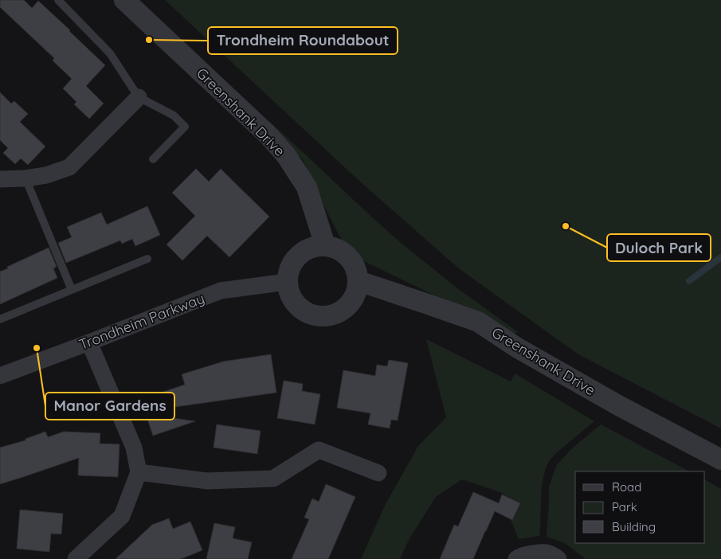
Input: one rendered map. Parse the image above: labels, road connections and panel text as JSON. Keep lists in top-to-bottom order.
{
  "streets": {
    "street": ["Greenshank Drive", "Trondheim Parkway"]
  },
  "crossings": [
    ["Greenshank Drive", "Trondheim Parkway"]
  ],
  "places": ["Trondheim Roundabout", "Duloch Park", "Manor Gardens"],
  "legend": ["Road", "Park", "Building"]
}
